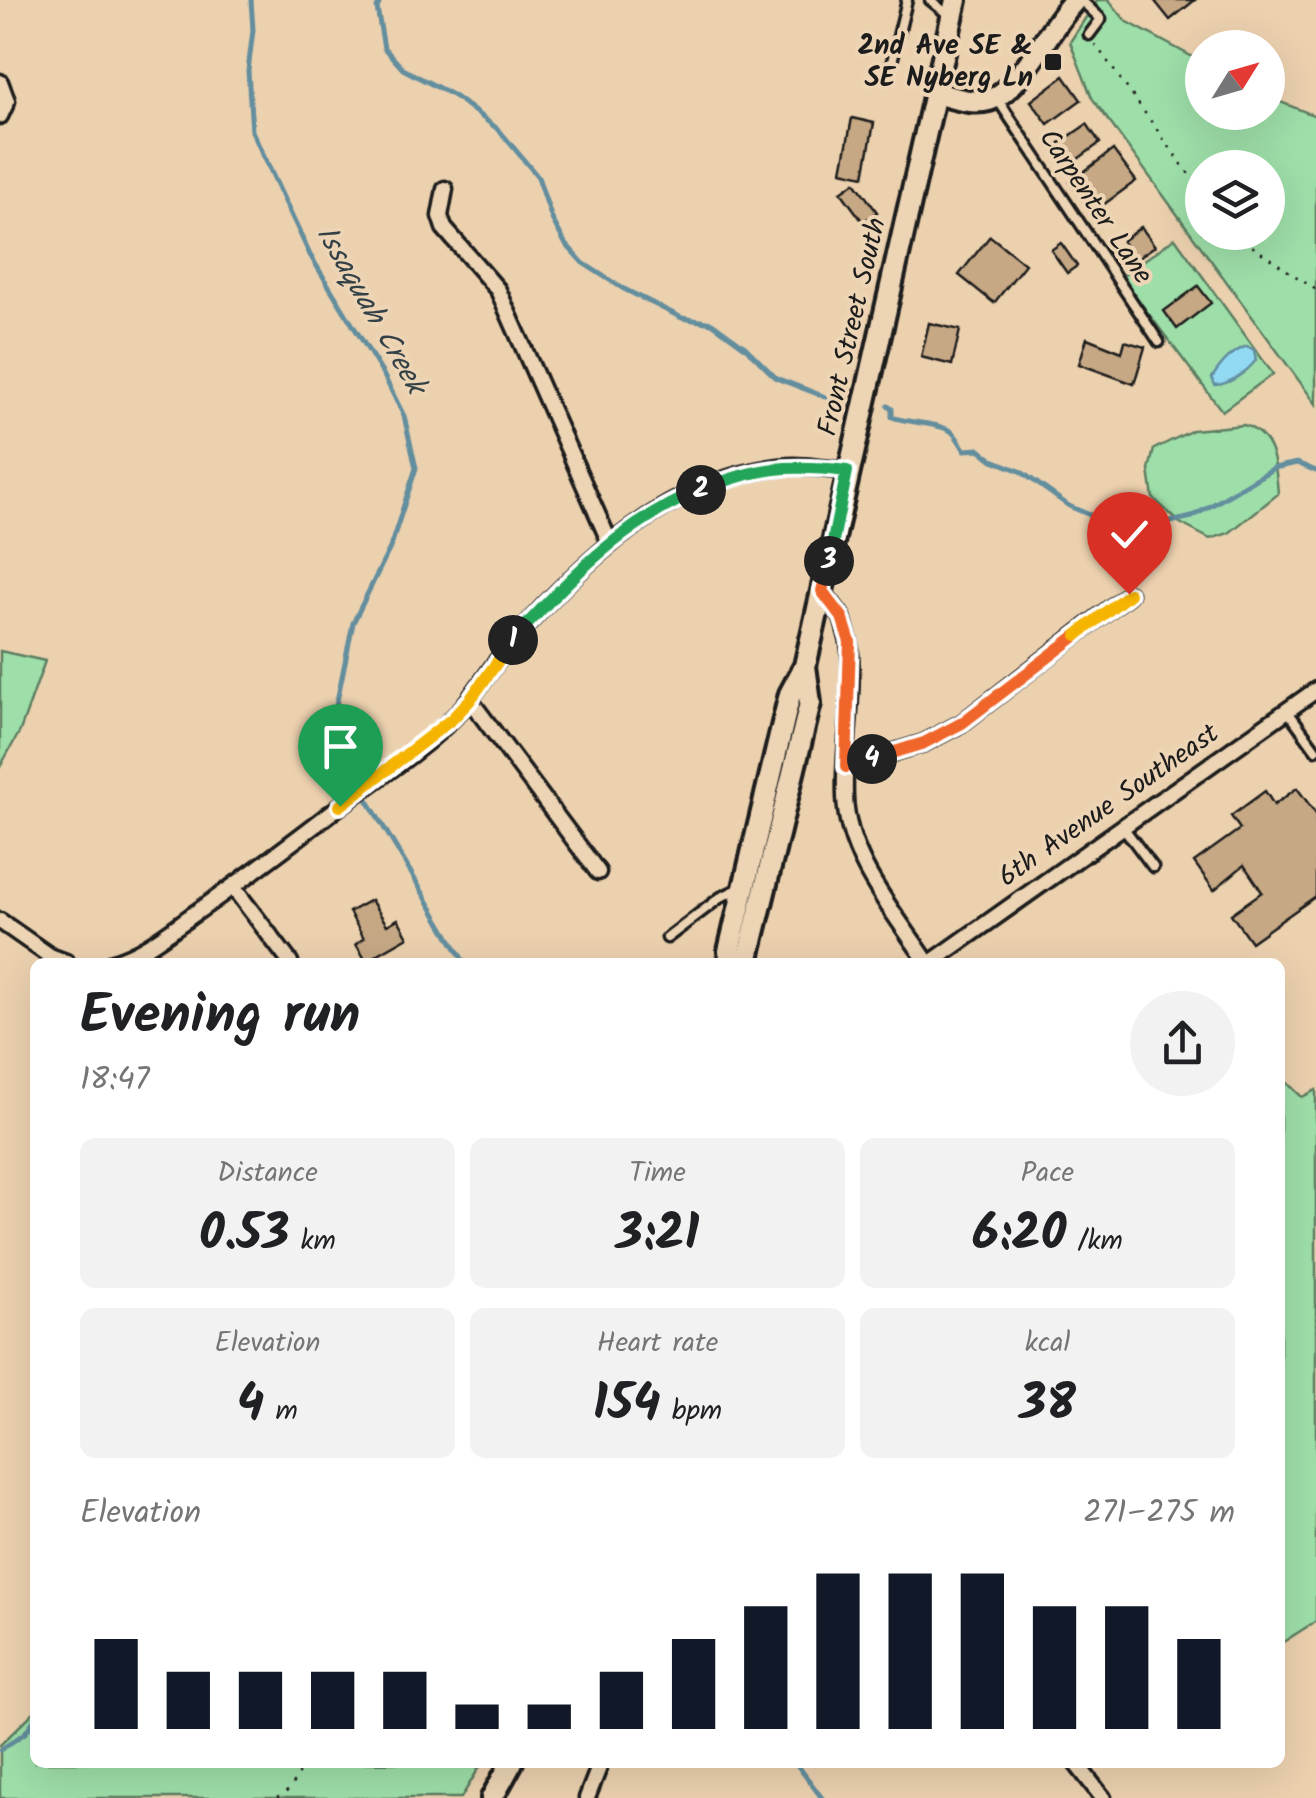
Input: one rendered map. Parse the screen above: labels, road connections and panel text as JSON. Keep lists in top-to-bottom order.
{
  "streets": {
    "main road": ["Front Street South"],
    "street": ["6th Avenue Southeast"],
    "lane": ["Carpenter Lane"]
  },
  "water": ["Issaquah Creek"],
  "places": {
    "transit": ["2nd Ave SE & SE Nyberg Ln"]
  },
  "north": "top right",
  "page": {
    "pins": [
      "2",
      "3",
      "1",
      "4"
    ],
    "heading": ["Evening run", "18:47"],
    "stats": [
      ["Distance", "0.53 km"],
      ["Time", "3:21"],
      ["Pace", "6:20 /km"],
      ["Elevation", "4 m"],
      ["Heart rate", "154 bpm"],
      ["kcal", "38"]
    ],
    "chart": ["Elevation", "271–275 m"]
  }
}
